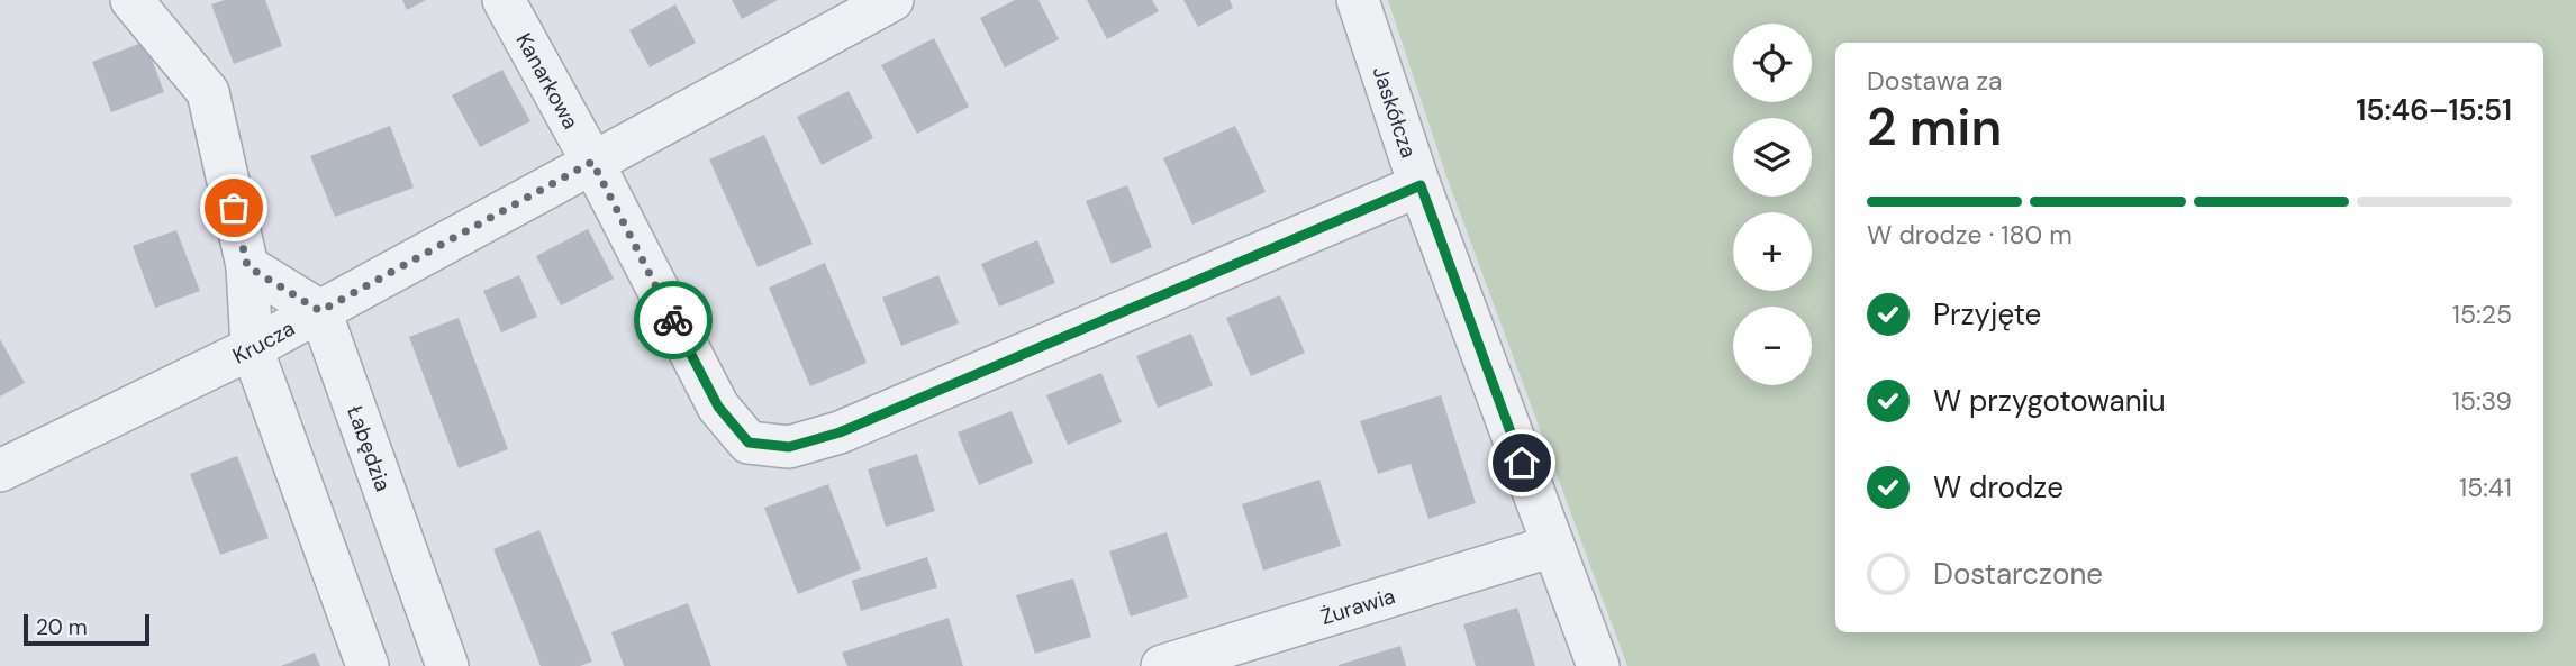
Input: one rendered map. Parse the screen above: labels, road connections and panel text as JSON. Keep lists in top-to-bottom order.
{
  "streets": {
    "street": [
      "Kanarkowa",
      "Jaskółcza",
      "Krucza",
      "Łabędzia",
      "Żurawia"
    ]
  },
  "crossings": [
    ["Kanarkowa", "Jaskółcza"],
    ["Kanarkowa", "Krucza"],
    ["Jaskółcza", "Żurawia"],
    ["Krucza", "Łabędzia"]
  ],
  "scale_bar": "20 m",
  "page": {
    "map_buttons": ["+", "−"],
    "heading": ["2 min", "Dostawa za", "15:46–15:51"],
    "bar": "W drodze · 180 m",
    "list": [
      ["Przyjęte", "15:25"],
      ["W przygotowaniu", "15:39"],
      ["W drodze", "15:41"],
      "Dostarczone"
    ],
    "scale": "20 m"
  }
}
